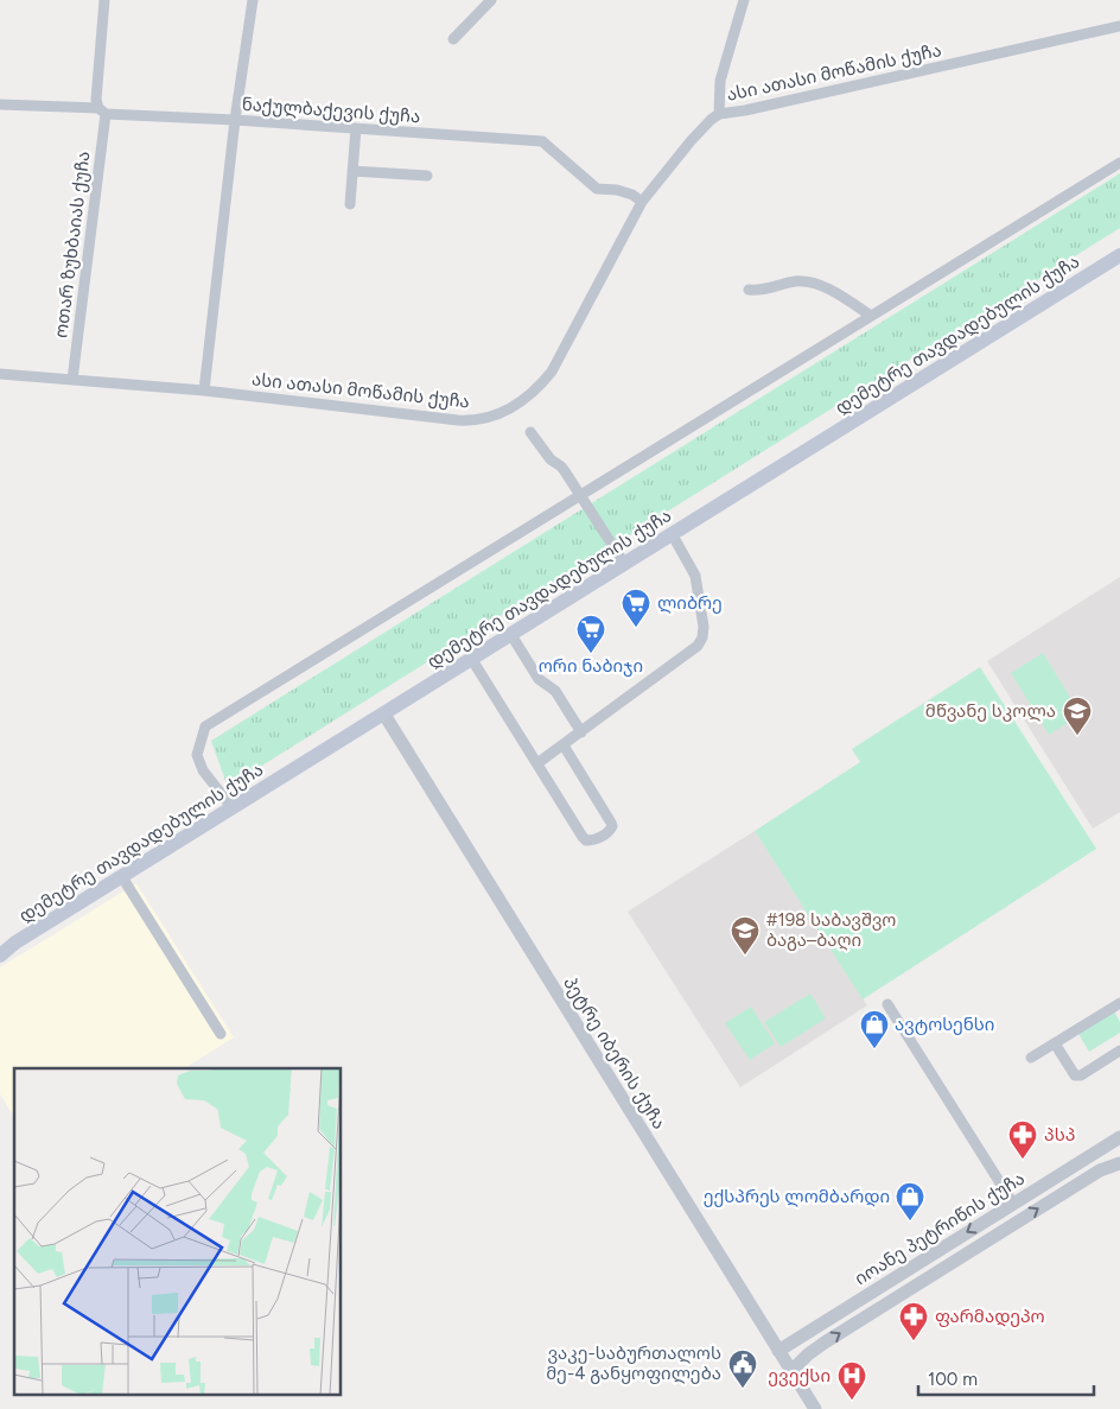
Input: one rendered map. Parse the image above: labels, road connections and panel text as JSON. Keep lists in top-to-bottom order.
{
  "streets": {
    "main road": ["დემეტრე თავდადებულის ქუჩა"],
    "street": [
      "ასი ათასი მოწამის ქუჩა",
      "ნაქულბაქევის ქუჩა",
      "ოთარ ზუხბაიას ქუჩა",
      "პეტრე იბერის ქუჩა",
      "იოანე პეტრიწის ქუჩა"
    ]
  },
  "crossings": [
    ["ასი ათასი მოწამის ქუჩა", "ნაქულბაქევის ქუჩა"],
    ["ასი ათასი მოწამის ქუჩა", "ოთარ ზუხბაიას ქუჩა"],
    ["ნაქულბაქევის ქუჩა", "ოთარ ზუხბაიას ქუჩა"],
    ["დემეტრე თავდადებულის ქუჩა", "პეტრე იბერის ქუჩა"],
    ["პეტრე იბერის ქუჩა", "იოანე პეტრიწის ქუჩა"]
  ],
  "places": {
    "supermarket": ["ლიბრე", "ორი ნაბიჯი"],
    "school or university": ["მწვანე სკოლა", "#198 საბავშვო ბაგა–ბაღი"],
    "shop": ["ავტოსენსი", "ექსპრეს ლომბარდი"],
    "pharmacy": ["პსპ", "ფარმადეპო"],
    "public building": ["ვაკე-საბურთალოს მე-4 განყოფილება"],
    "hospital": ["ევექსი"]
  },
  "scale_bar": "100 m"
}
